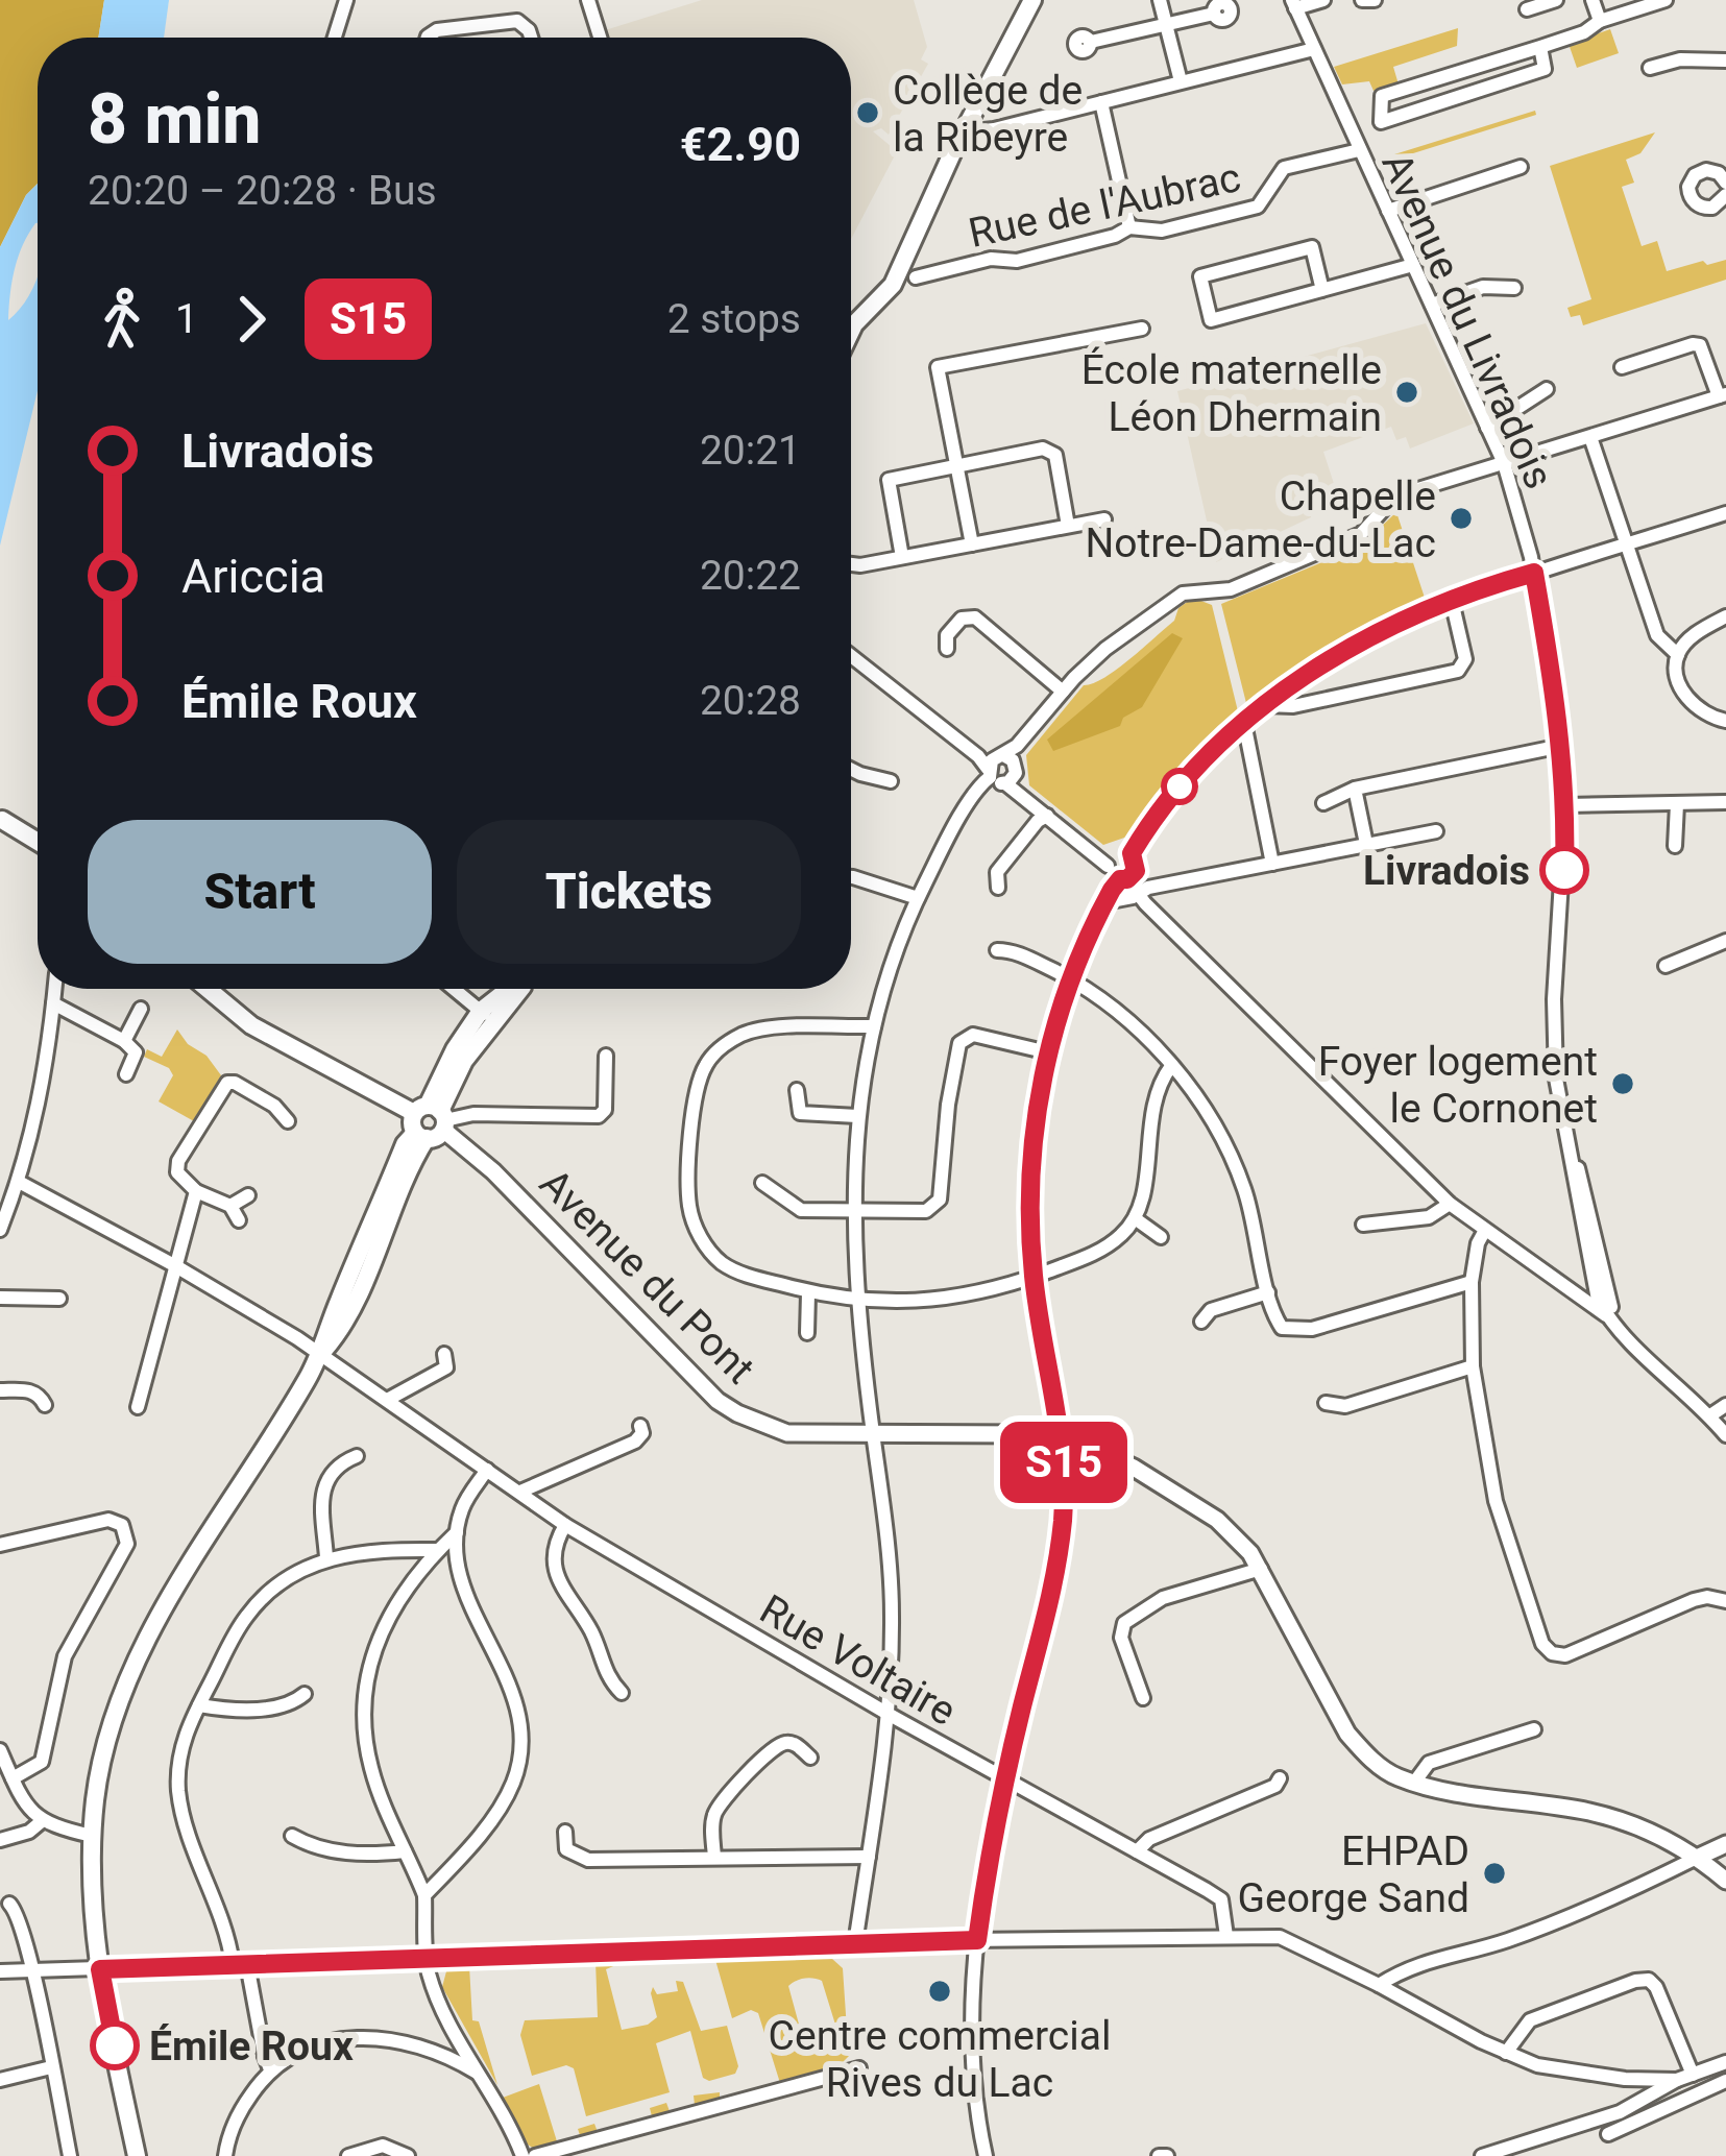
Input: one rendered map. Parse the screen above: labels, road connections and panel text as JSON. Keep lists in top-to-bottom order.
{
  "streets": {
    "main road": ["Avenue du Pont"],
    "street": ["Rue de l'Aubrac", "Avenue du Livradois", "Rue Voltaire"]
  },
  "crossings": [
    ["Rue de l'Aubrac", "Avenue du Livradois"]
  ],
  "places": [
    "Collège de la Ribeyre",
    "École maternelle Léon Dhermain",
    "Chapelle Notre-Dame-du-Lac",
    "Livradois",
    "Foyer logement le Cornonet",
    "EHPAD George Sand",
    "Centre commercial Rives du Lac",
    "Émile Roux"
  ],
  "lines": ["bus line S15"],
  "page": {
    "on_map": "S15",
    "heading": ["8 min", "20:20 – 20:28 · Bus", "€2.90"],
    "legs": ["1", "S15", "2 stops"],
    "list": [
      {
        "name": "Livradois",
        "value": "20:21"
      },
      {
        "name": "Ariccia",
        "value": "20:22"
      },
      {
        "name": "Émile Roux",
        "value": "20:28"
      }
    ],
    "buttons": ["Start", "Tickets"]
  }
}
